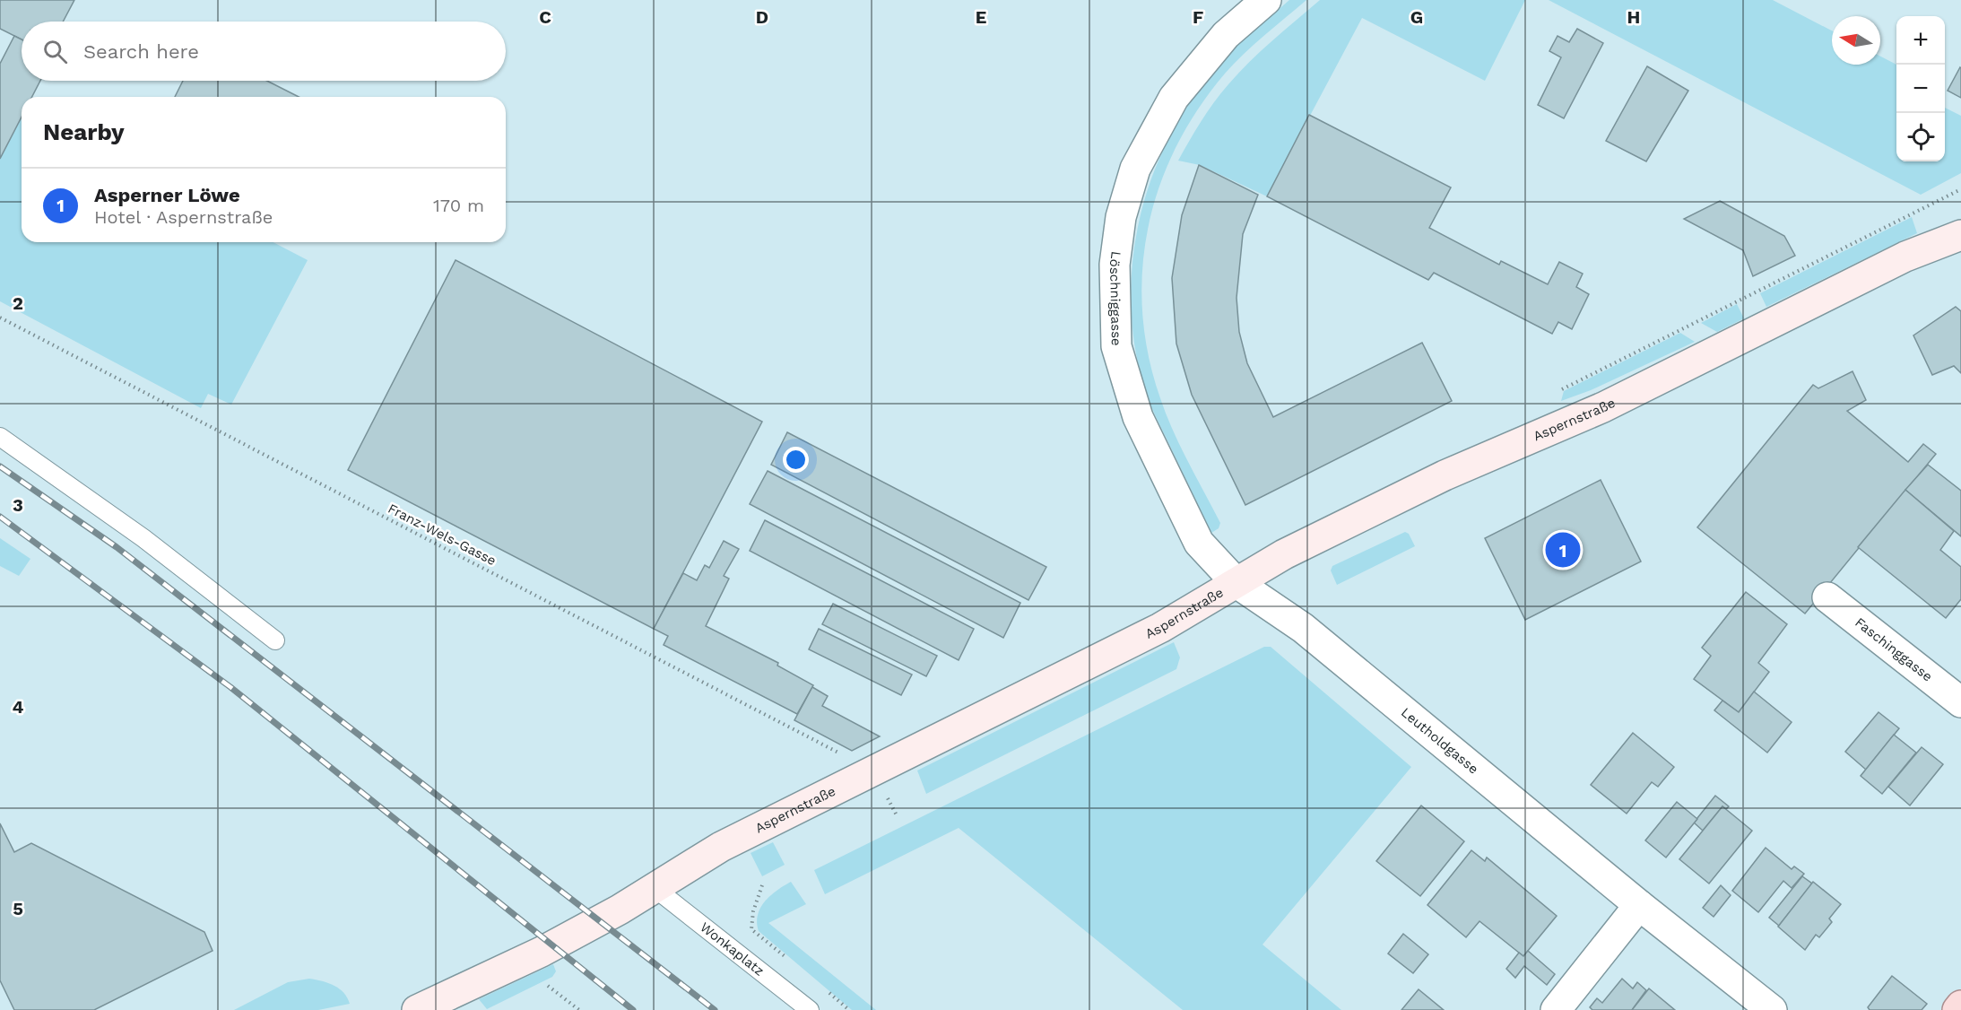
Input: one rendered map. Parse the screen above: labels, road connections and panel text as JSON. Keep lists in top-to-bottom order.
{
  "streets": {
    "street": [
      "Löschniggasse",
      "Aspernstraße",
      "Faschinggasse",
      "Leutholdgasse"
    ],
    "lane": ["Wonkaplatz"],
    "path": ["Franz-Wels-Gasse"]
  },
  "crossings": [
    ["Löschniggasse", "Aspernstraße"],
    ["Löschniggasse", "Leutholdgasse"],
    ["Aspernstraße", "Franz-Wels-Gasse"],
    ["Aspernstraße", "Leutholdgasse"],
    ["Aspernstraße", "Wonkaplatz"]
  ],
  "north": "left",
  "page": {
    "map_buttons": ["+", "−"],
    "search": "Search here",
    "heading": "Nearby",
    "list": [
      {
        "mark": "1",
        "name": "Asperner Löwe",
        "note": "Hotel · Aspernstraße",
        "value": "170 m"
      }
    ],
    "pins": "1"
  },
  "grid": {
    "columns": [
      "C",
      "D",
      "E",
      "F",
      "G",
      "H"
    ],
    "rows": [
      "2",
      "3",
      "4",
      "5"
    ]
  }
}
